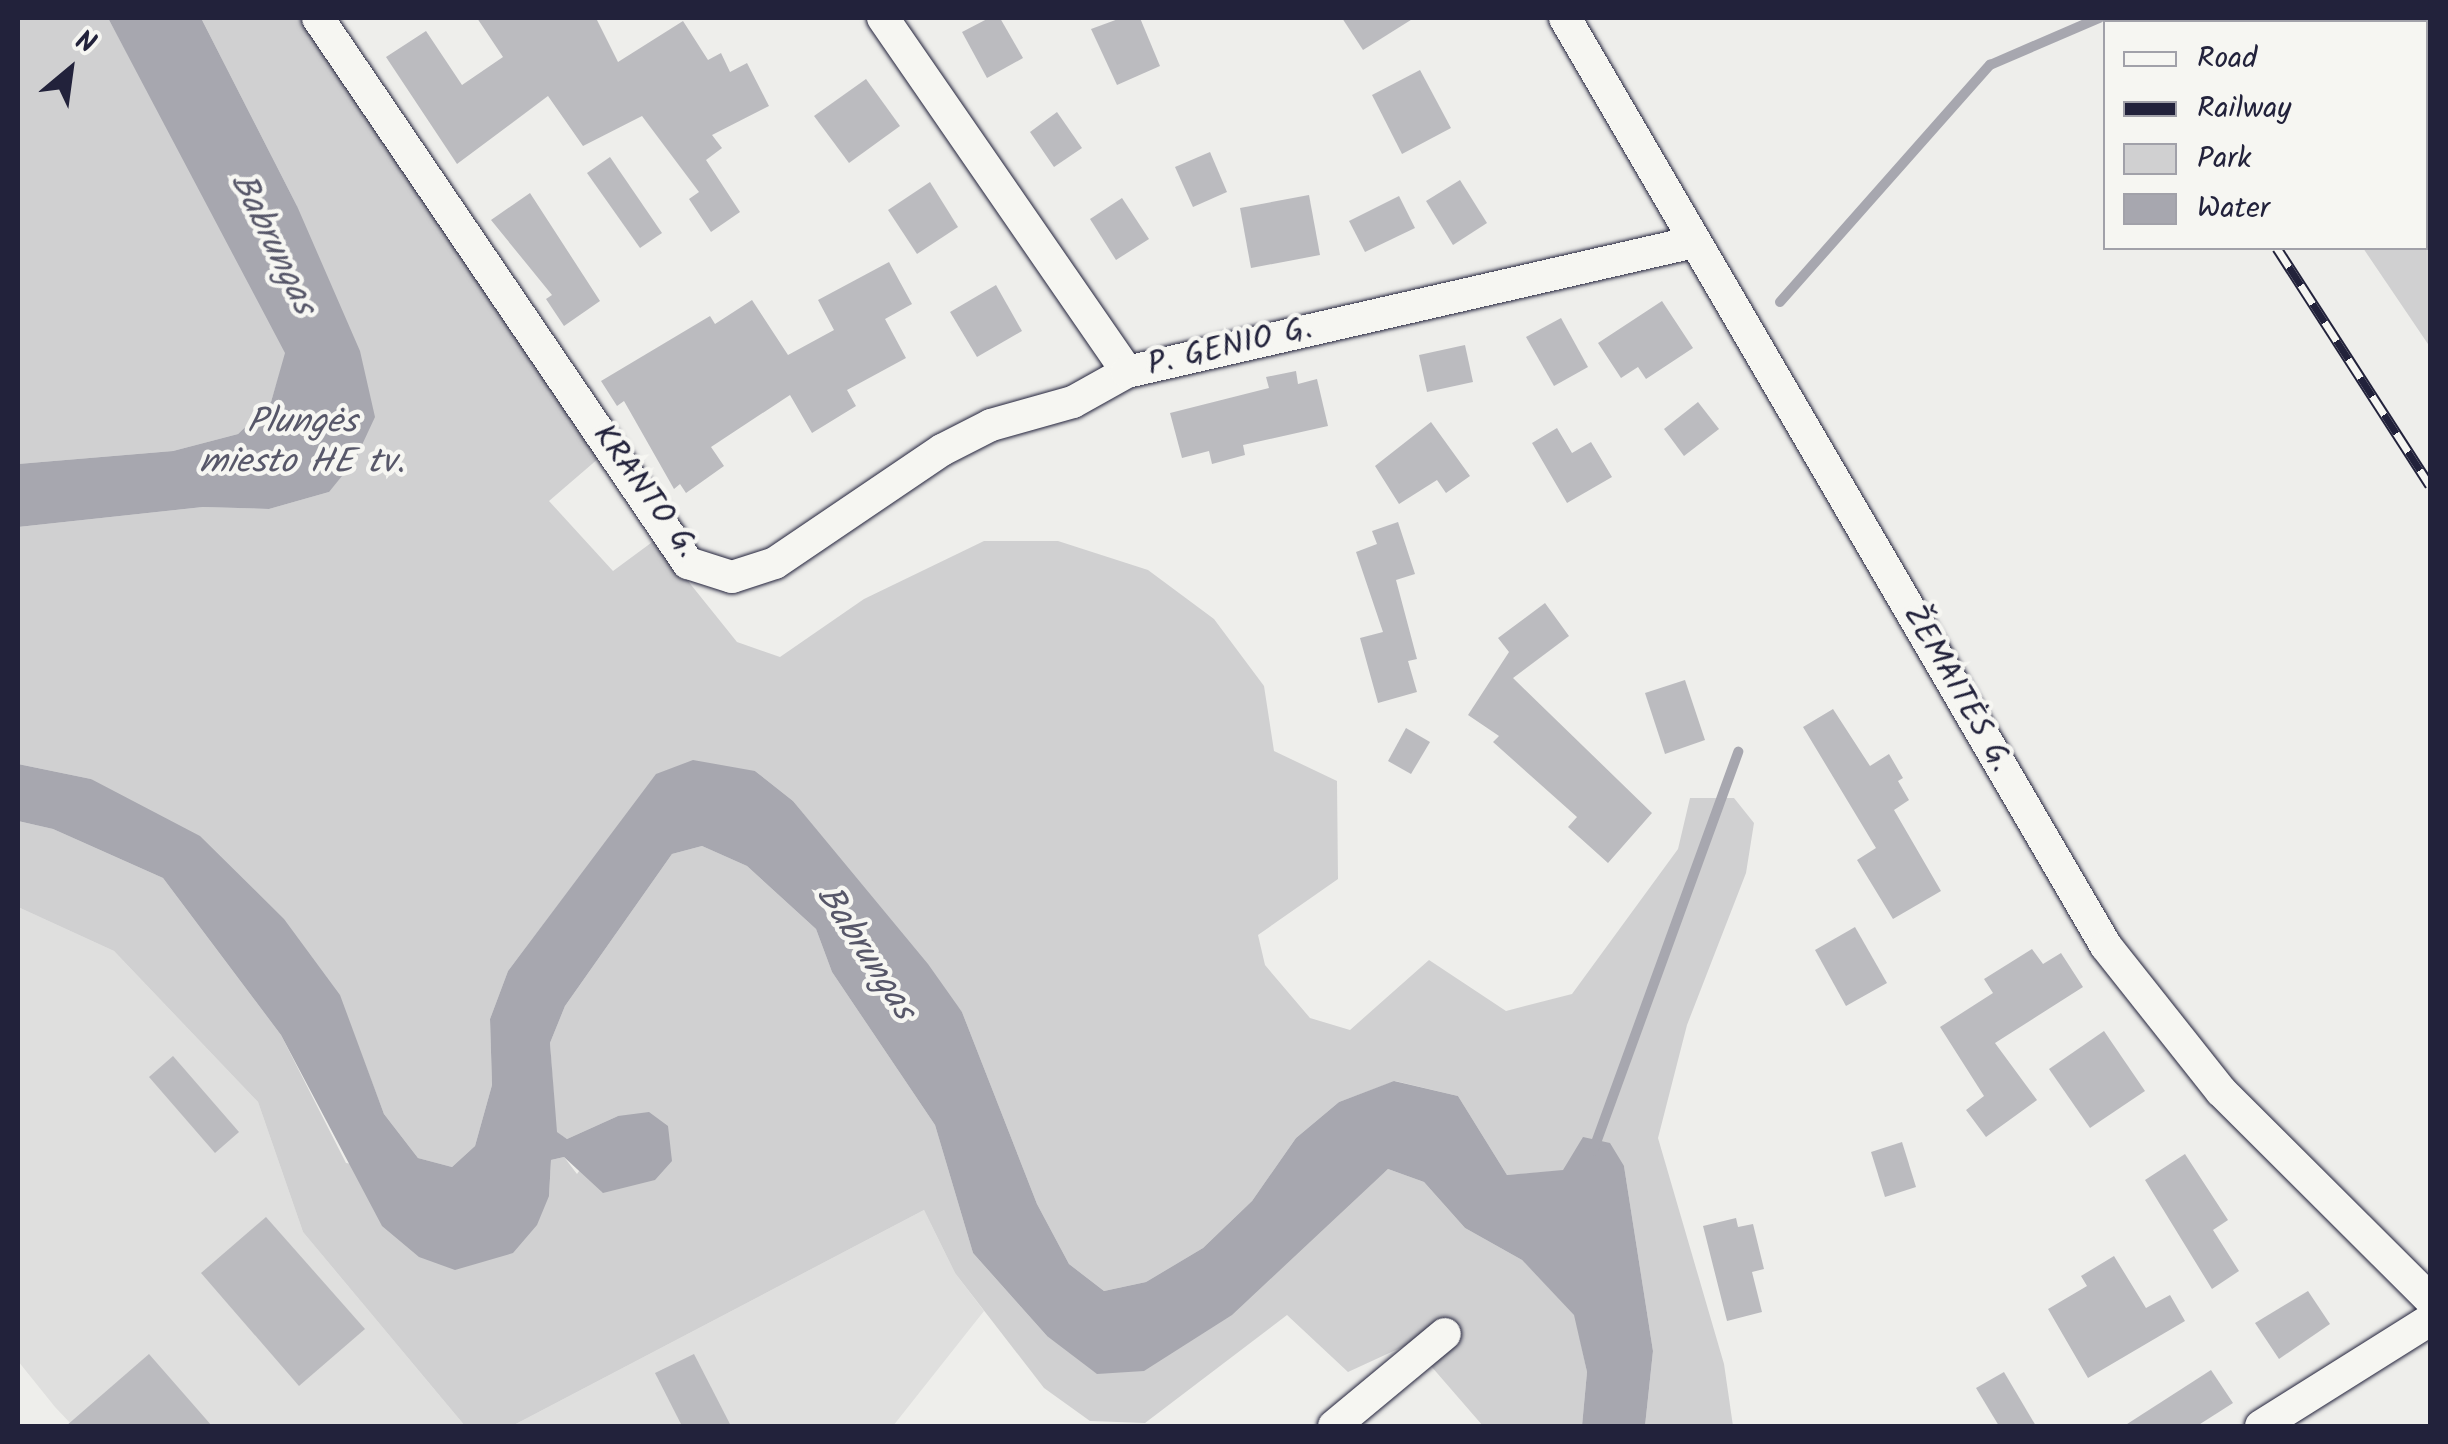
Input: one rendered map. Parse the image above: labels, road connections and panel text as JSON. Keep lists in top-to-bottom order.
{
  "streets": {
    "street": ["P. GENIO G.", "KRANTO G.", "ŽEMAITĖS G."]
  },
  "crossings": [
    ["P. GENIO G.", "KRANTO G."],
    ["P. GENIO G.", "ŽEMAITĖS G."]
  ],
  "water": ["Babrungas", "Plungės miesto HE tv."],
  "legend": [
    "Road",
    "Railway",
    "Park",
    "Water"
  ],
  "north": "top right"
}
